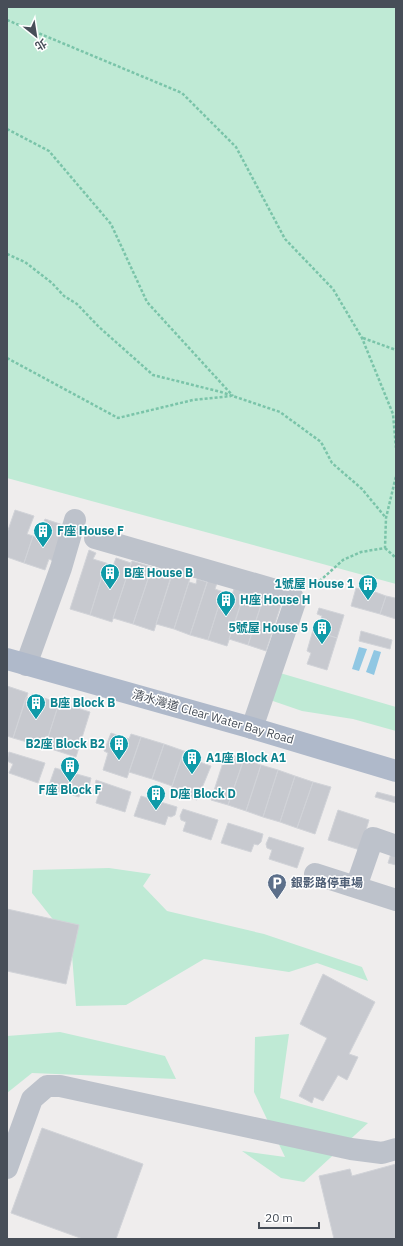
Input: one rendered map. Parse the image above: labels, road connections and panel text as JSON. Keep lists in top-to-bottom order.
{
  "streets": {
    "main road": ["清水灣道 Clear Water Bay Road"]
  },
  "places": {
    "building": [
      "F座 House F",
      "B座 House B",
      "1號屋 House 1",
      "H座 House H",
      "5號屋 House 5",
      "B座 Block B",
      "B2座 Block B2",
      "A1座 Block A1",
      "F座 Block F",
      "D座 Block D"
    ],
    "parking": ["銀影路停車場"]
  },
  "scale_bar": "20 m",
  "north": "bottom right"
}
